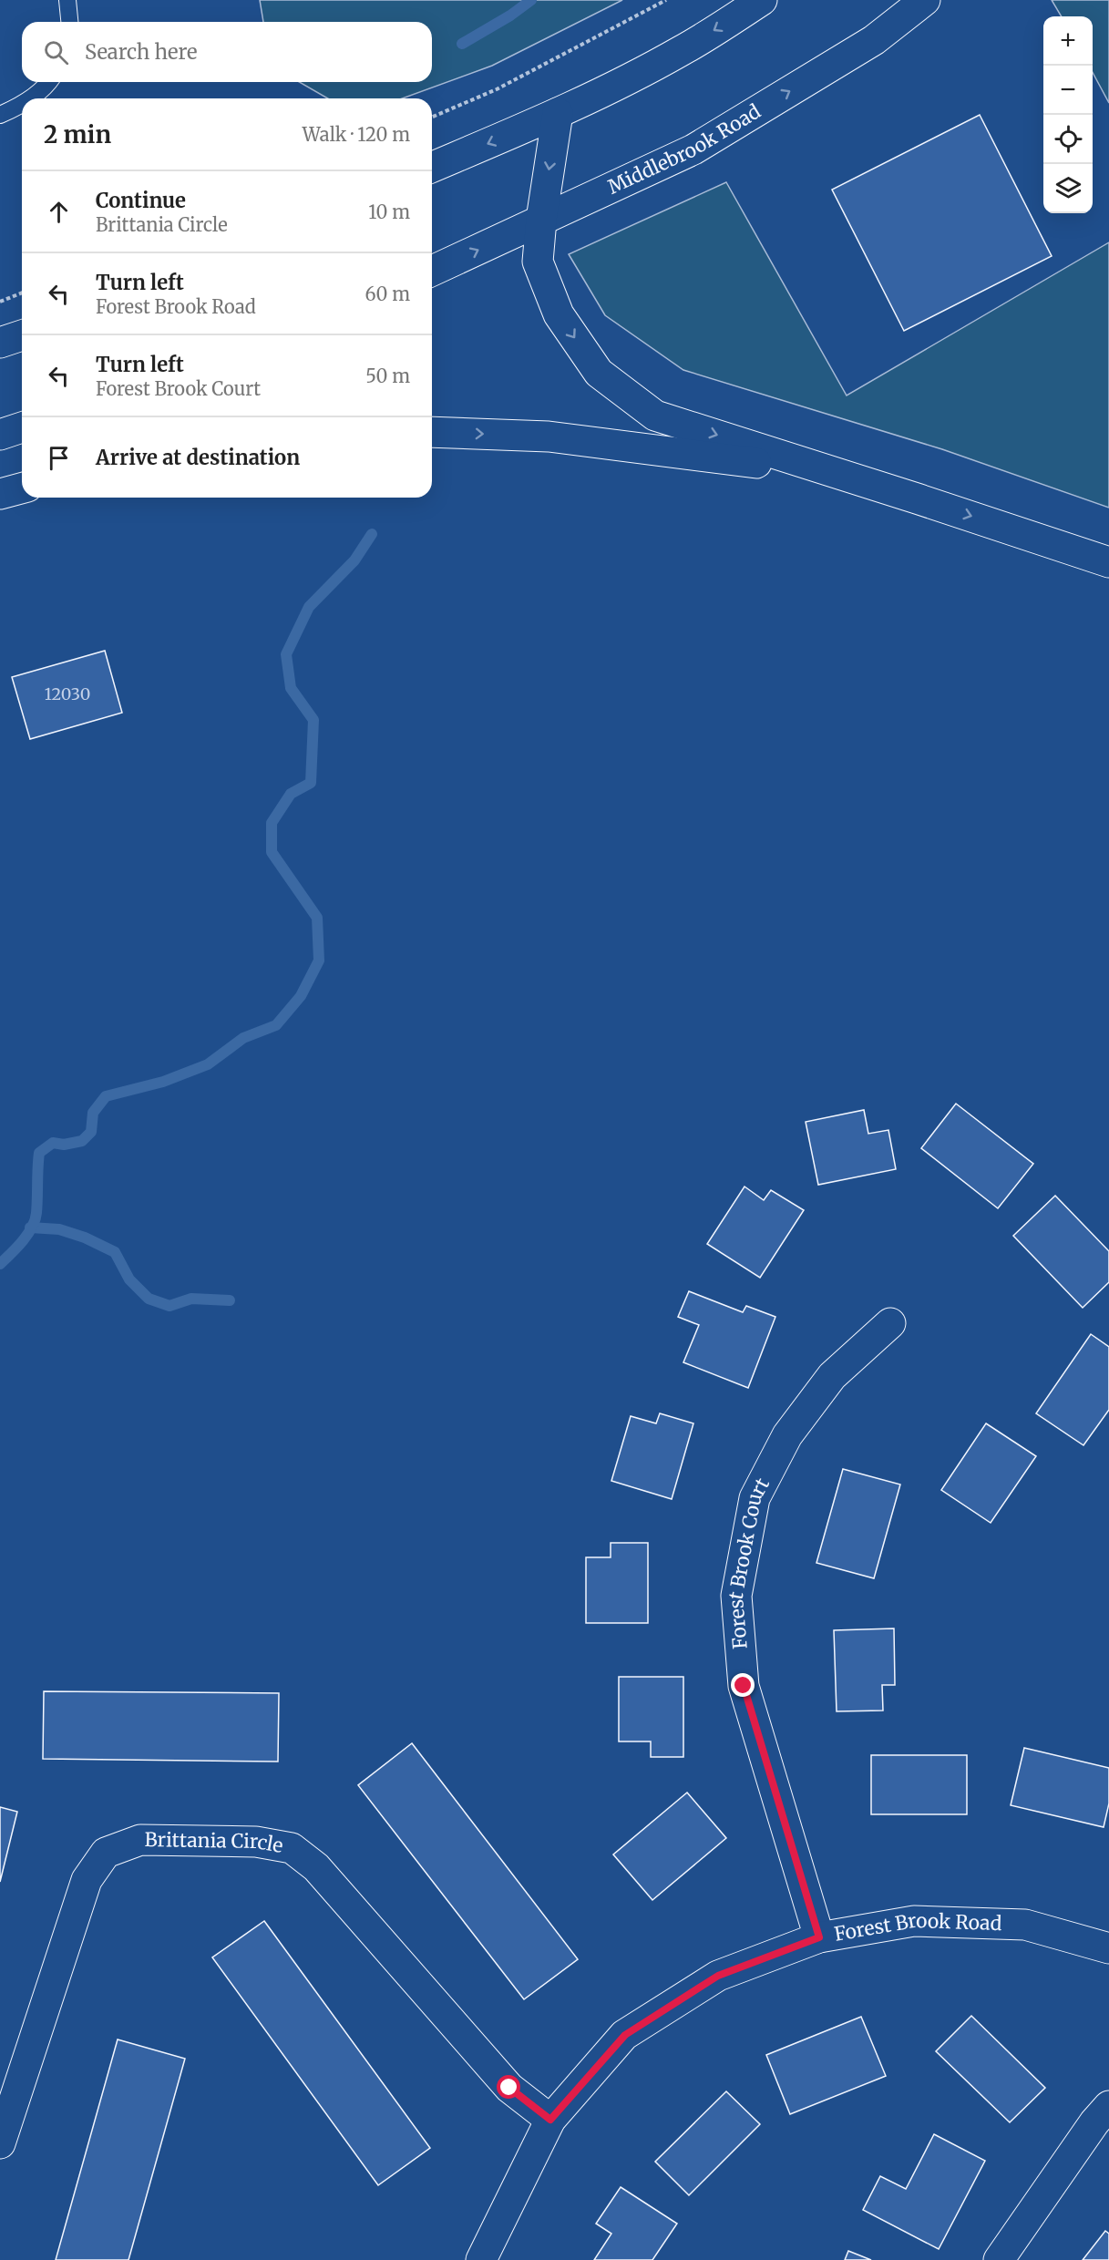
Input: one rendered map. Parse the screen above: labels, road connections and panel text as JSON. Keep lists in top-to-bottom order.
{
  "streets": {
    "main road": [
      "Middlebrook Road",
      "Forest Brook Court",
      "Brittania Circle",
      "Forest Brook Road"
    ]
  },
  "crossings": [
    ["Forest Brook Court", "Forest Brook Road"],
    ["Brittania Circle", "Forest Brook Road"]
  ],
  "house_numbers": ["12030"],
  "page": {
    "map_buttons": ["+", "−"],
    "search": "Search here",
    "heading": ["2 min", "Walk · 120 m"],
    "list": [
      ["Continue", "Brittania Circle", "10 m"],
      ["Turn left", "Forest Brook Road", "60 m"],
      ["Turn left", "Forest Brook Court", "50 m"],
      "Arrive at destination"
    ]
  }
}
